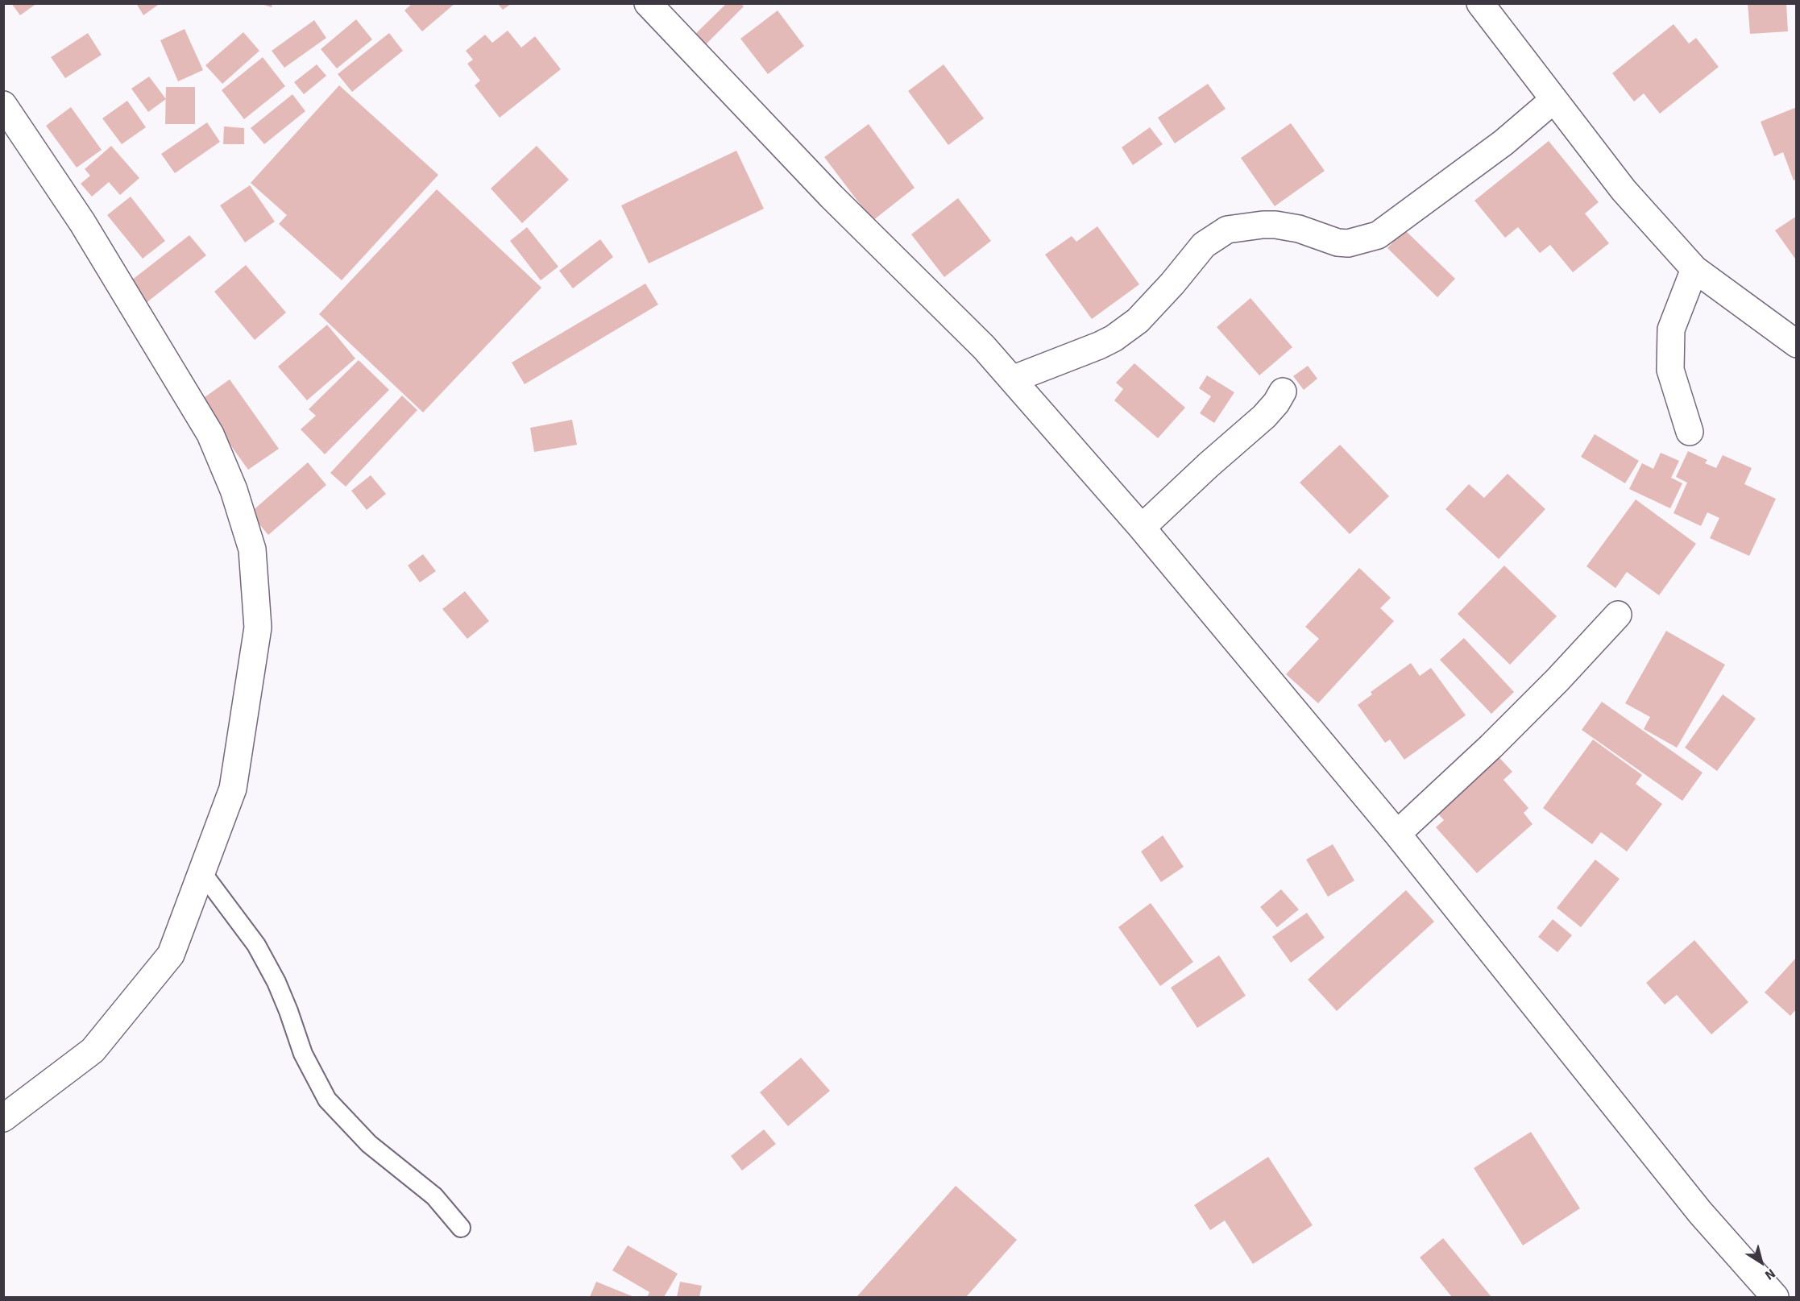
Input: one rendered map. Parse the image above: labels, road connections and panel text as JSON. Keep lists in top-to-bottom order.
{
  "north": "bottom right"
}
